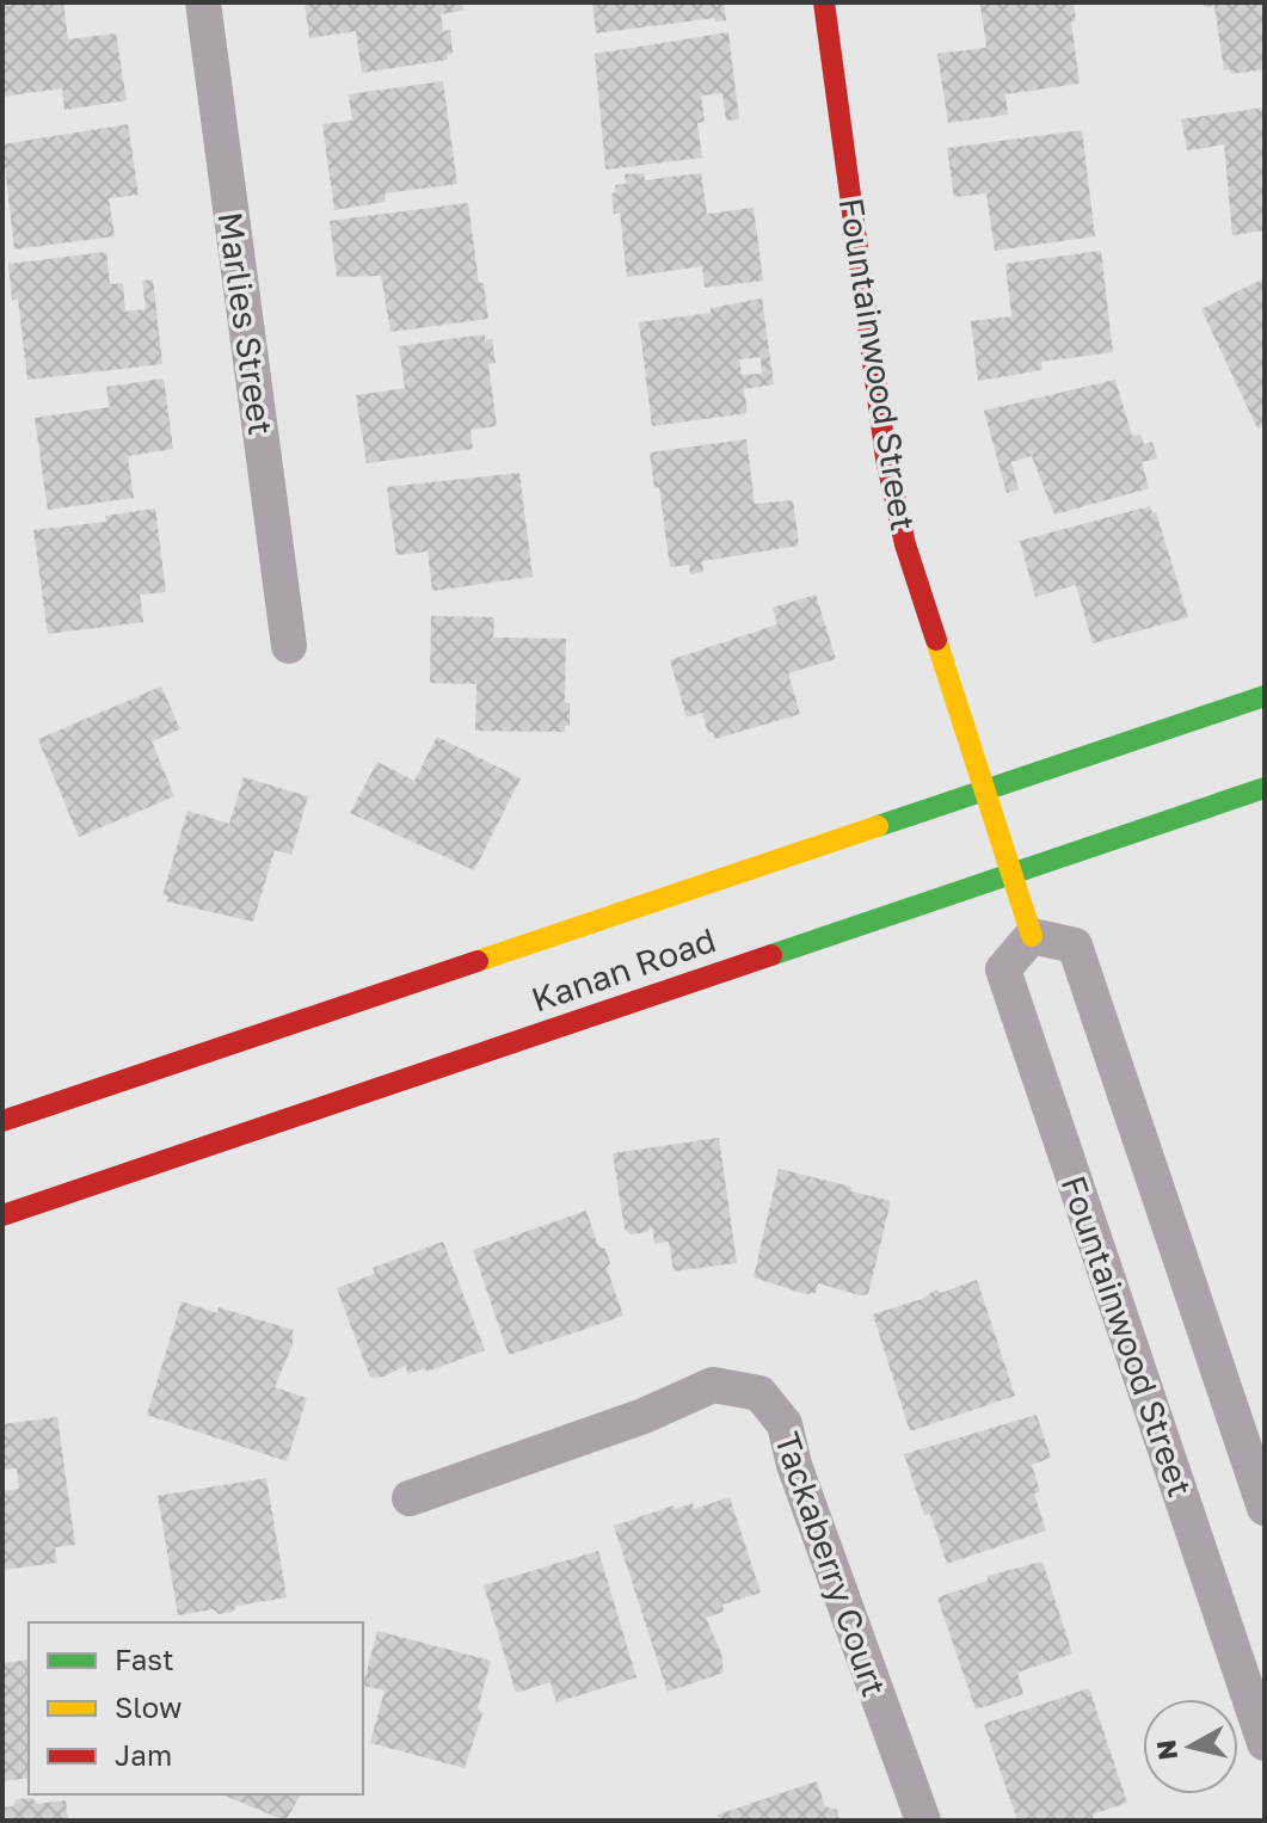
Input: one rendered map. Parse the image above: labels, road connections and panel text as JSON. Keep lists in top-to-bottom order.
{
  "streets": {
    "main road": ["Fountainwood Street", "Kanan Road"],
    "street": ["Marlies Street", "Tackaberry Court"]
  },
  "crossings": [
    ["Fountainwood Street", "Kanan Road"]
  ],
  "legend": ["Fast", "Slow", "Jam"],
  "north": "left"
}
